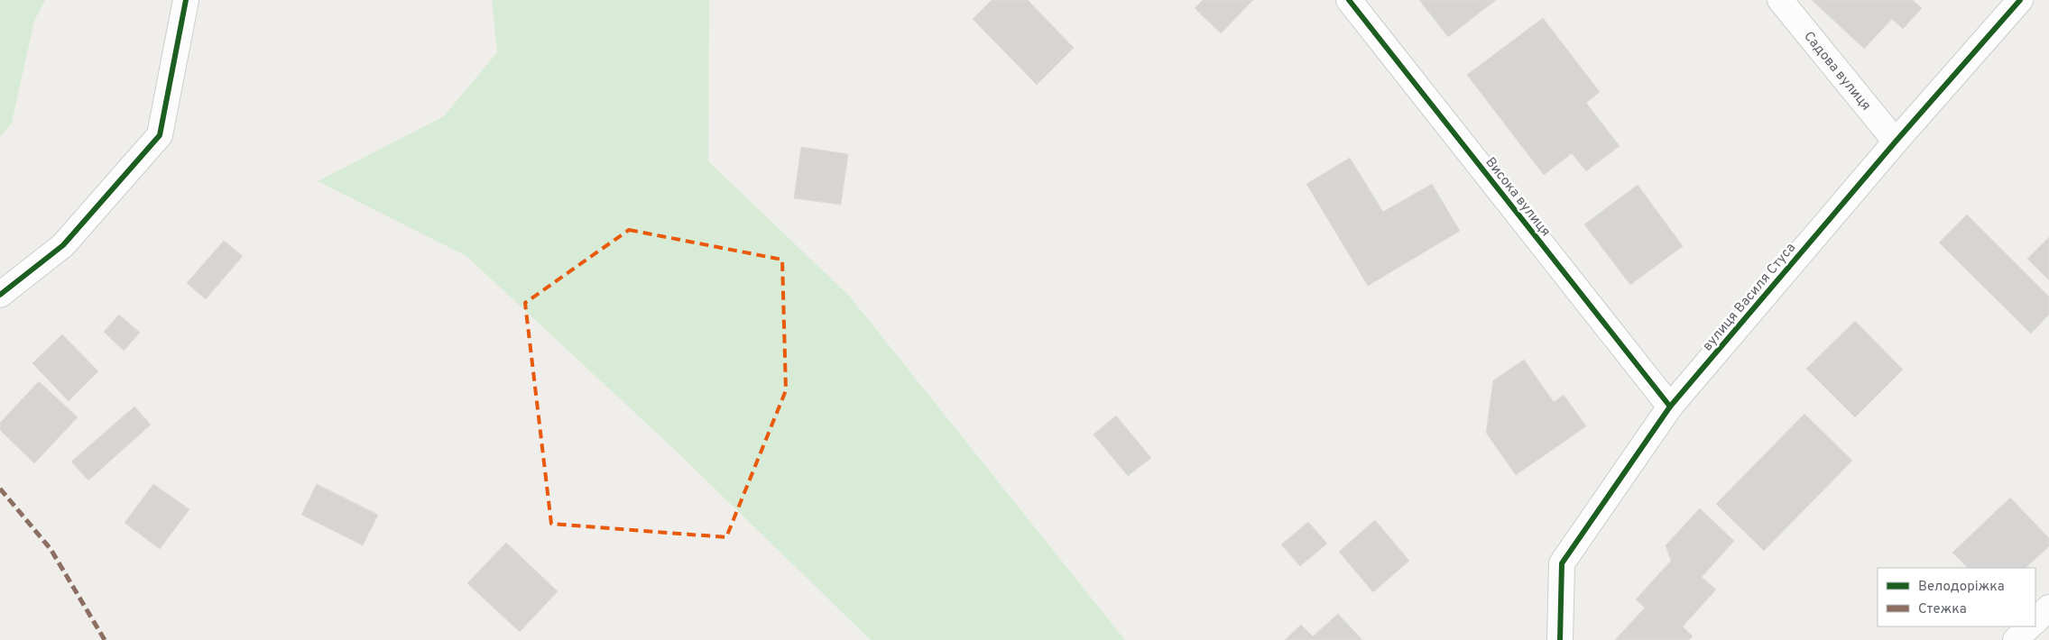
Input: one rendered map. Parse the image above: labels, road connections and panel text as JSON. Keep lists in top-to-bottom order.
{
  "streets": {
    "street": ["Садова вулиця", "Висока вулиця", "вулиця Василя Стуса"]
  },
  "crossings": [
    ["Садова вулиця", "вулиця Василя Стуса"],
    ["Висока вулиця", "вулиця Василя Стуса"]
  ],
  "legend": ["Велодоріжка", "Стежка"]
}
